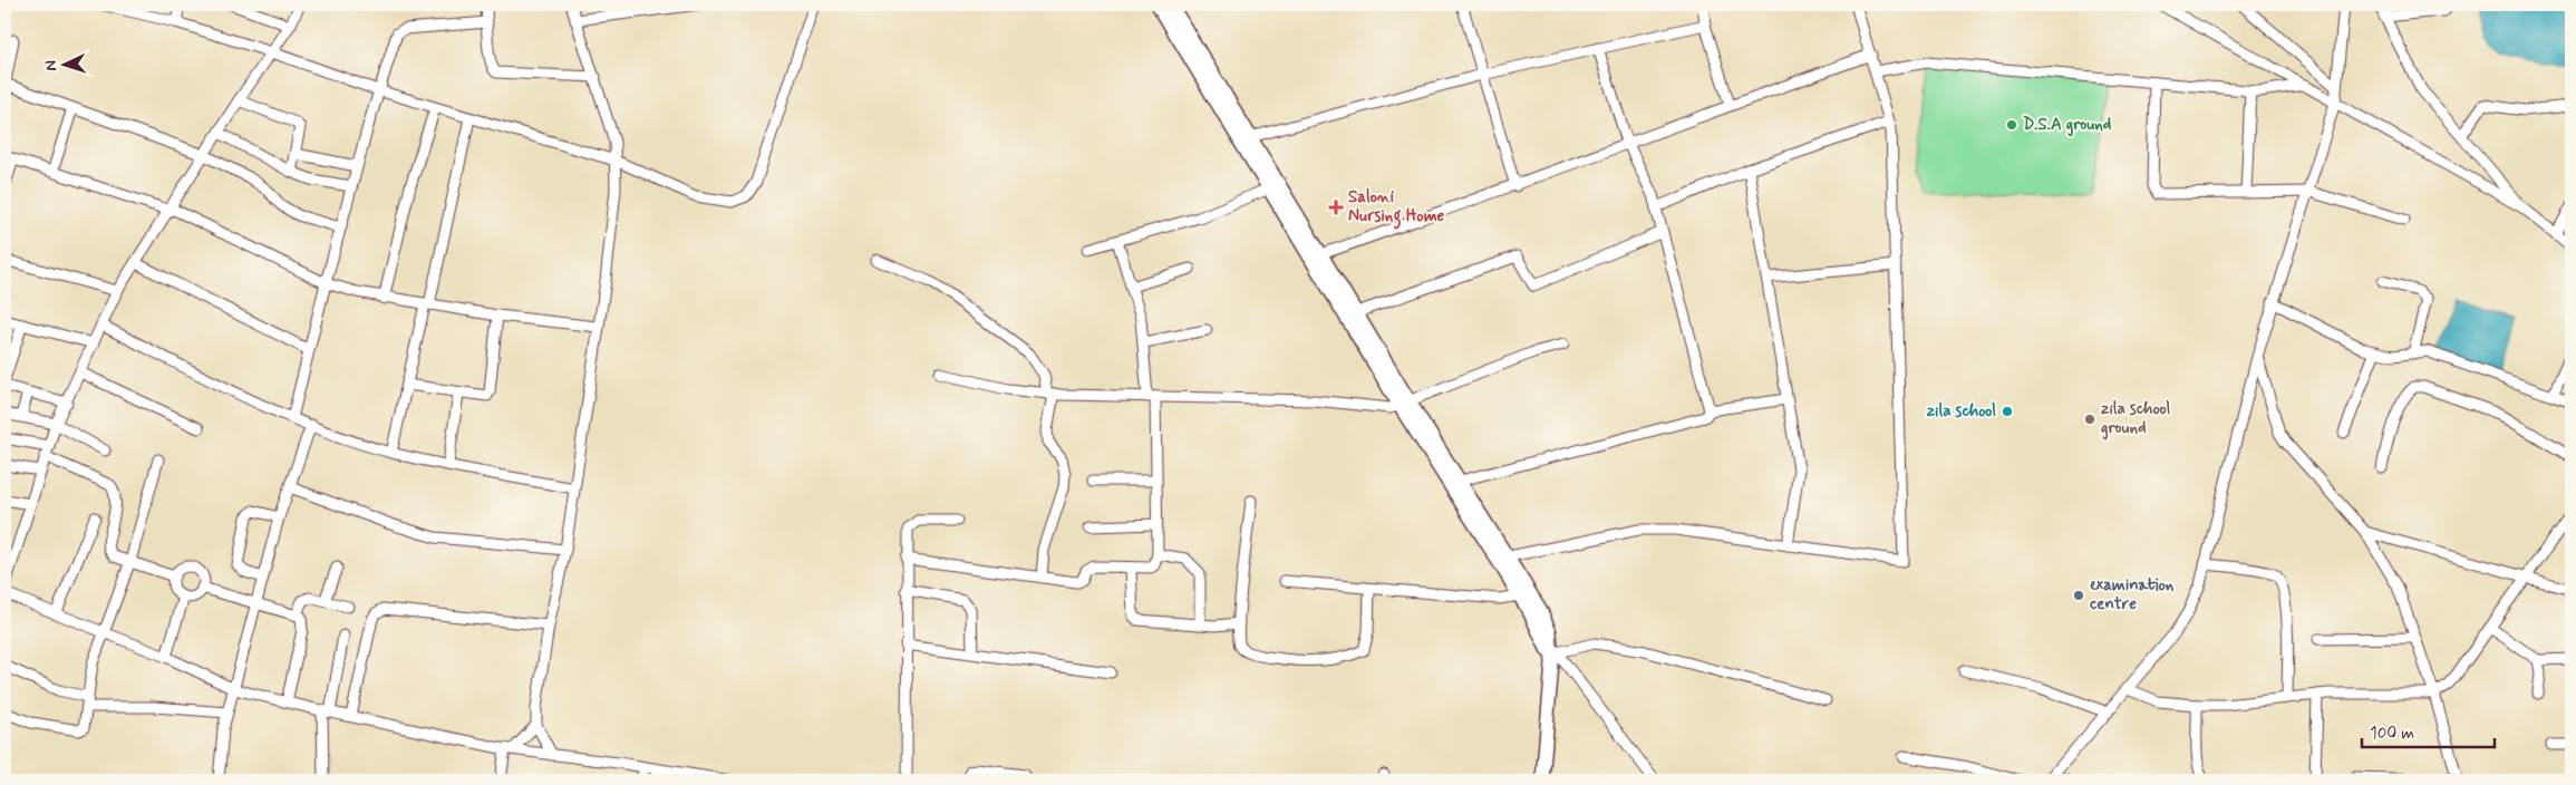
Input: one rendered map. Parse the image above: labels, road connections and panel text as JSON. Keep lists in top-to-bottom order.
{
  "places": {
    "other": [
      "D.S.A ground",
      "zila school",
      "zila school ground",
      "examination centre"
    ],
    "health": ["Saloni Nursing Home"]
  },
  "scale_bar": "100 m",
  "north": "left"
}
